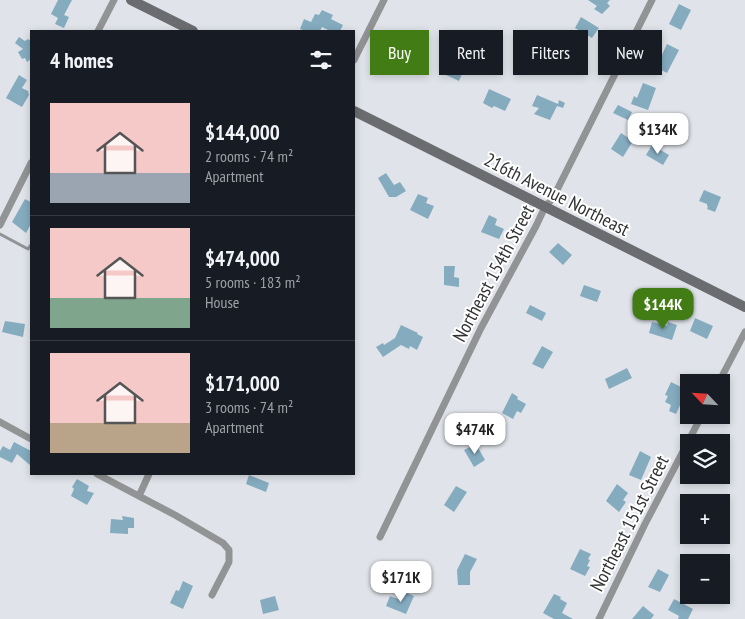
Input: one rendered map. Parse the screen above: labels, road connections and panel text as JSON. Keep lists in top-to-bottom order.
{
  "streets": {
    "street": ["216th Avenue Northeast", "Northeast 154th Street", "Northeast 151st Street"]
  },
  "crossings": [
    ["216th Avenue Northeast", "Northeast 154th Street"]
  ],
  "north": "top left",
  "page": {
    "chip": [
      "Buy",
      "Rent",
      "Filters",
      "New"
    ],
    "heading": "4 homes",
    "list": [
      {
        "name": "$144,000",
        "note": "2 rooms · 74 m² · Apartment"
      },
      {
        "name": "$474,000",
        "note": "5 rooms · 183 m² · House"
      },
      {
        "name": "$171,000",
        "note": "3 rooms · 74 m² · Apartment"
      }
    ],
    "price": [
      "$134K",
      "$144K",
      "$474K",
      "$171K"
    ],
    "map_buttons": ["+", "−"]
  }
}
